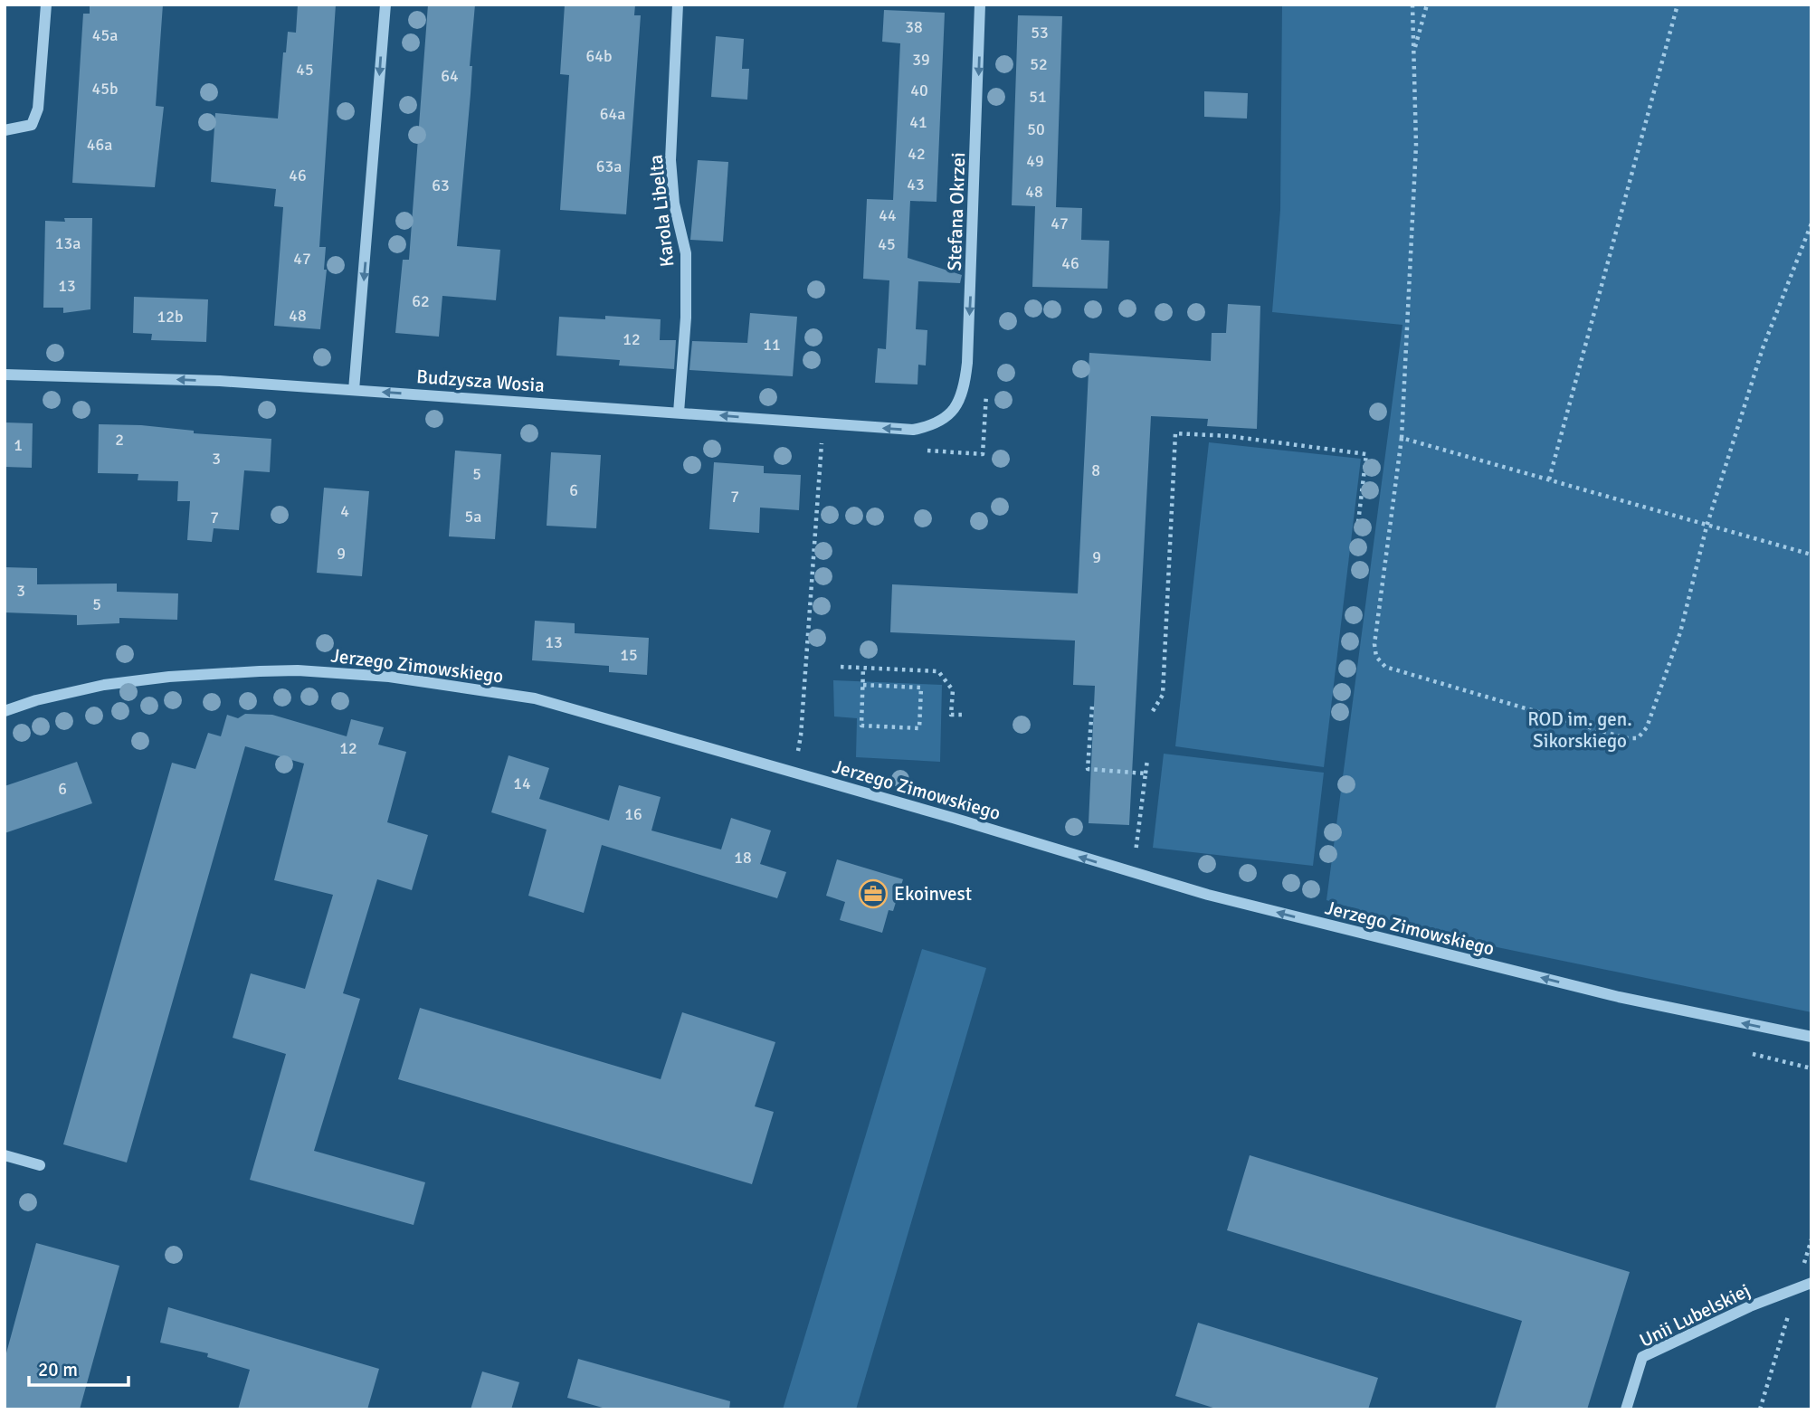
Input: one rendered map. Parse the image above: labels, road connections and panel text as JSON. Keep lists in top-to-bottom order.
{
  "streets": {
    "street": [
      "Karola Libelta",
      "Stefana Okrzei",
      "Budzysza Wosia",
      "Jerzego Zimowskiego",
      "Unii Lubelskiej"
    ]
  },
  "crossings": [
    ["Karola Libelta", "Budzysza Wosia"],
    ["Stefana Okrzei", "Budzysza Wosia"]
  ],
  "one_way": ["Stefana Okrzei", "Budzysza Wosia", "Jerzego Zimowskiego"],
  "parks": ["ROD im. gen. Sikorskiego"],
  "places": {
    "office": ["Ekoinvest"]
  },
  "house_numbers": [
    "38",
    "53",
    "45a",
    "64b",
    "39",
    "52",
    "45",
    "64",
    "45b",
    "40",
    "51",
    "64a",
    "41",
    "50",
    "46a",
    "42",
    "49",
    "63a",
    "46",
    "43",
    "63",
    "48",
    "44",
    "47",
    "13a",
    "45",
    "47",
    "46",
    "13",
    "62",
    "48",
    "12b",
    "12",
    "11",
    "2",
    "1",
    "3",
    "8",
    "5",
    "6",
    "7",
    "4",
    "5a",
    "7",
    "9",
    "9",
    "3",
    "5",
    "13",
    "15",
    "12",
    "14",
    "6",
    "16",
    "18"
  ],
  "scale_bar": "20 m"
}
